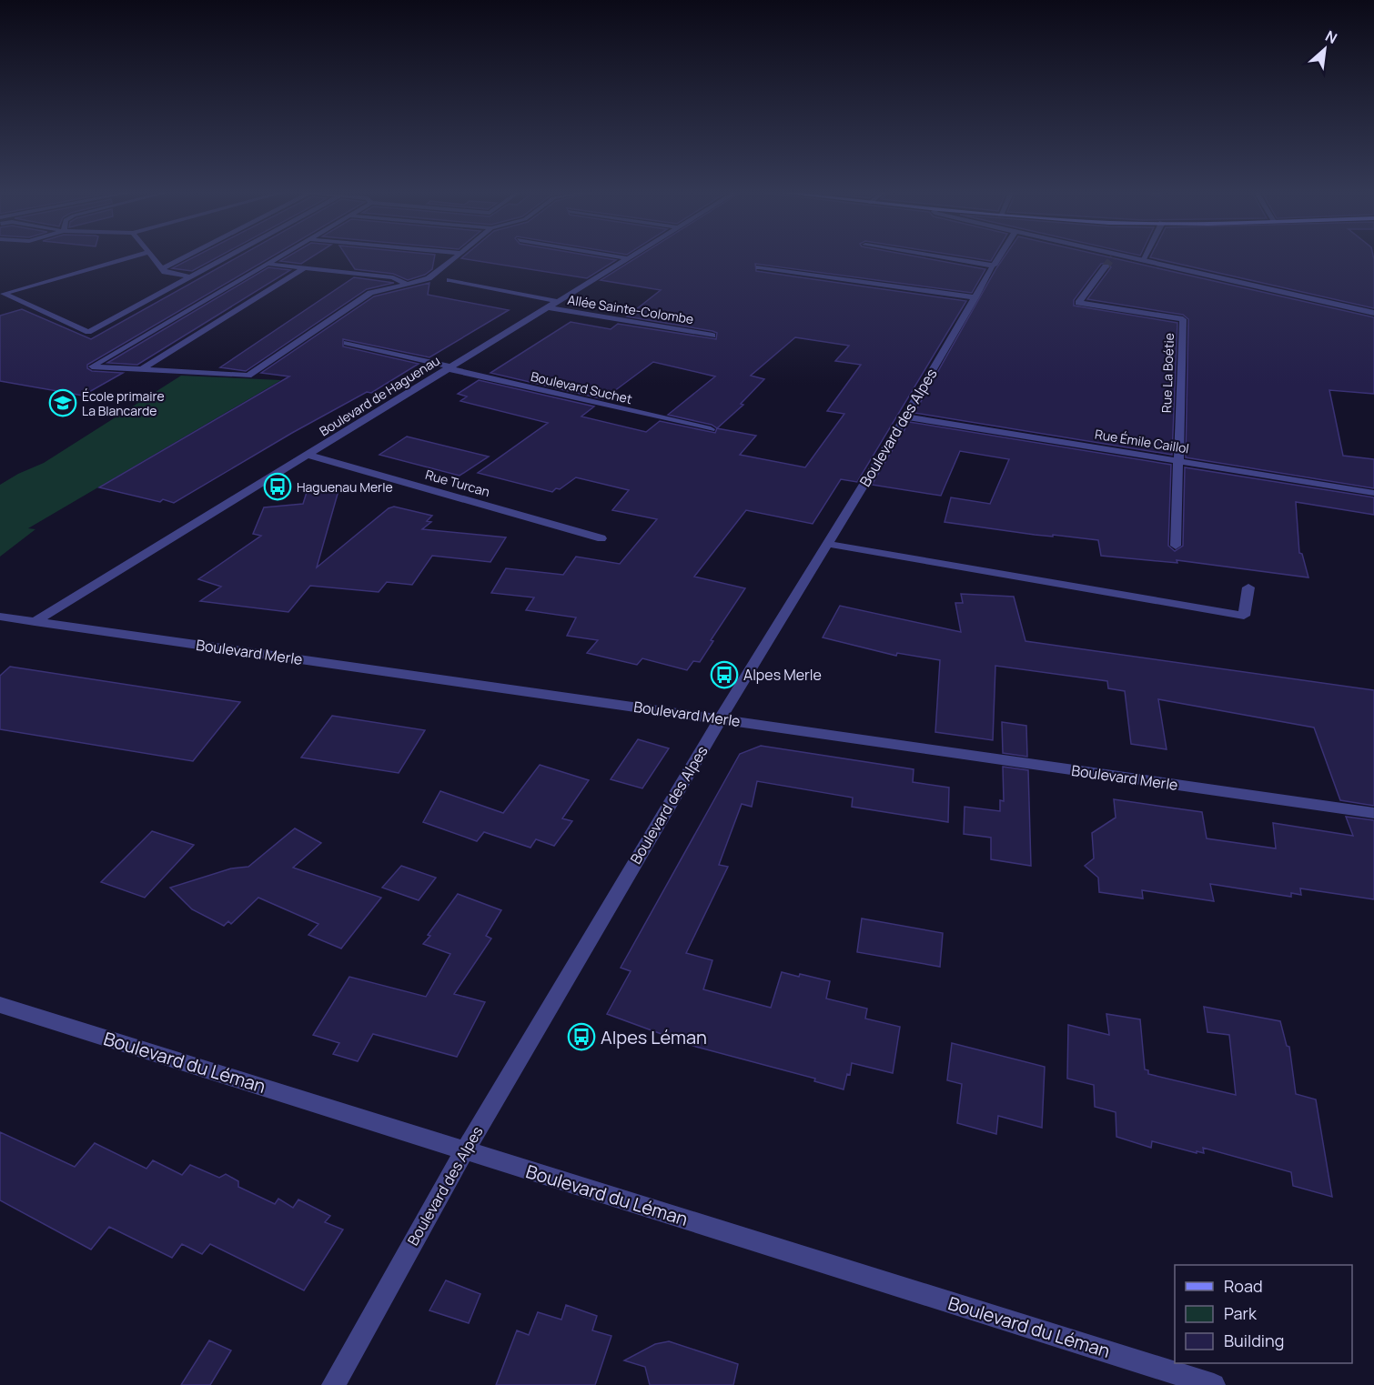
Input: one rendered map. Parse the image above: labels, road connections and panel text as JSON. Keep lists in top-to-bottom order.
{
  "streets": {
    "street": [
      "Allée Sainte-Colombe",
      "Rue La Boétie",
      "Boulevard Suchet",
      "Boulevard de Haguenau",
      "Boulevard des Alpes",
      "Rue Émile Caillol",
      "Rue Turcan",
      "Boulevard Merle",
      "Boulevard du Léman"
    ]
  },
  "crossings": [
    ["Allée Sainte-Colombe", "Boulevard de Haguenau"],
    ["Rue La Boétie", "Rue Émile Caillol"],
    ["Boulevard Suchet", "Boulevard de Haguenau"],
    ["Boulevard de Haguenau", "Rue Turcan"],
    ["Boulevard de Haguenau", "Boulevard Merle"],
    ["Boulevard des Alpes", "Rue Émile Caillol"],
    ["Boulevard des Alpes", "Boulevard Merle"],
    ["Boulevard des Alpes", "Boulevard du Léman"]
  ],
  "places": {
    "school or university": ["École primaire La Blancarde"],
    "bus stop": ["Haguenau Merle", "Alpes Merle", "Alpes Léman"]
  },
  "legend": ["Road", "Park", "Building"],
  "north": "top right"
}
